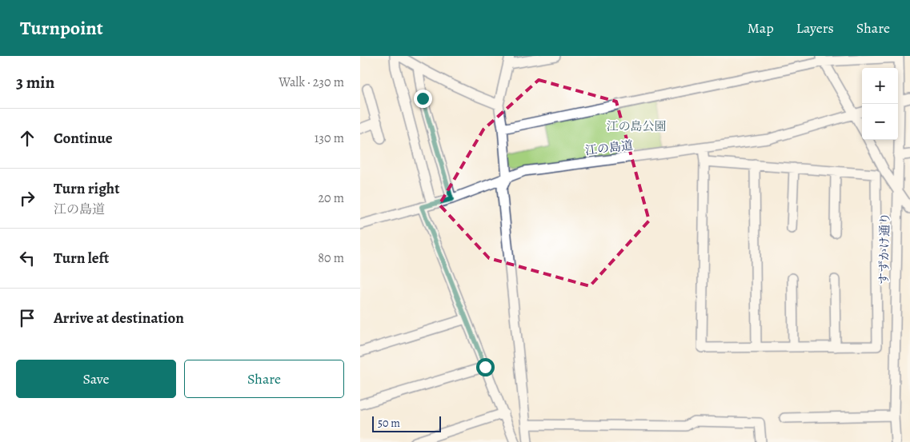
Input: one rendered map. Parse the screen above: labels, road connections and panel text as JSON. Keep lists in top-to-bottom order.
{
  "streets": {
    "street": ["江の島道", "すずかけ通り"]
  },
  "parks": ["江の島公園"],
  "scale_bar": "50 m",
  "page": {
    "header": "Turnpoint",
    "nav": ["Map", "Layers", "Share"],
    "heading": ["3 min", "Walk · 230 m"],
    "map_buttons": ["+", "−"],
    "list": [
      ["Continue", "130 m"],
      ["Turn right", "江の島道", "20 m"],
      ["Turn left", "80 m"],
      "Arrive at destination"
    ],
    "buttons": ["Save", "Share"],
    "scale": "50 m"
  }
}
